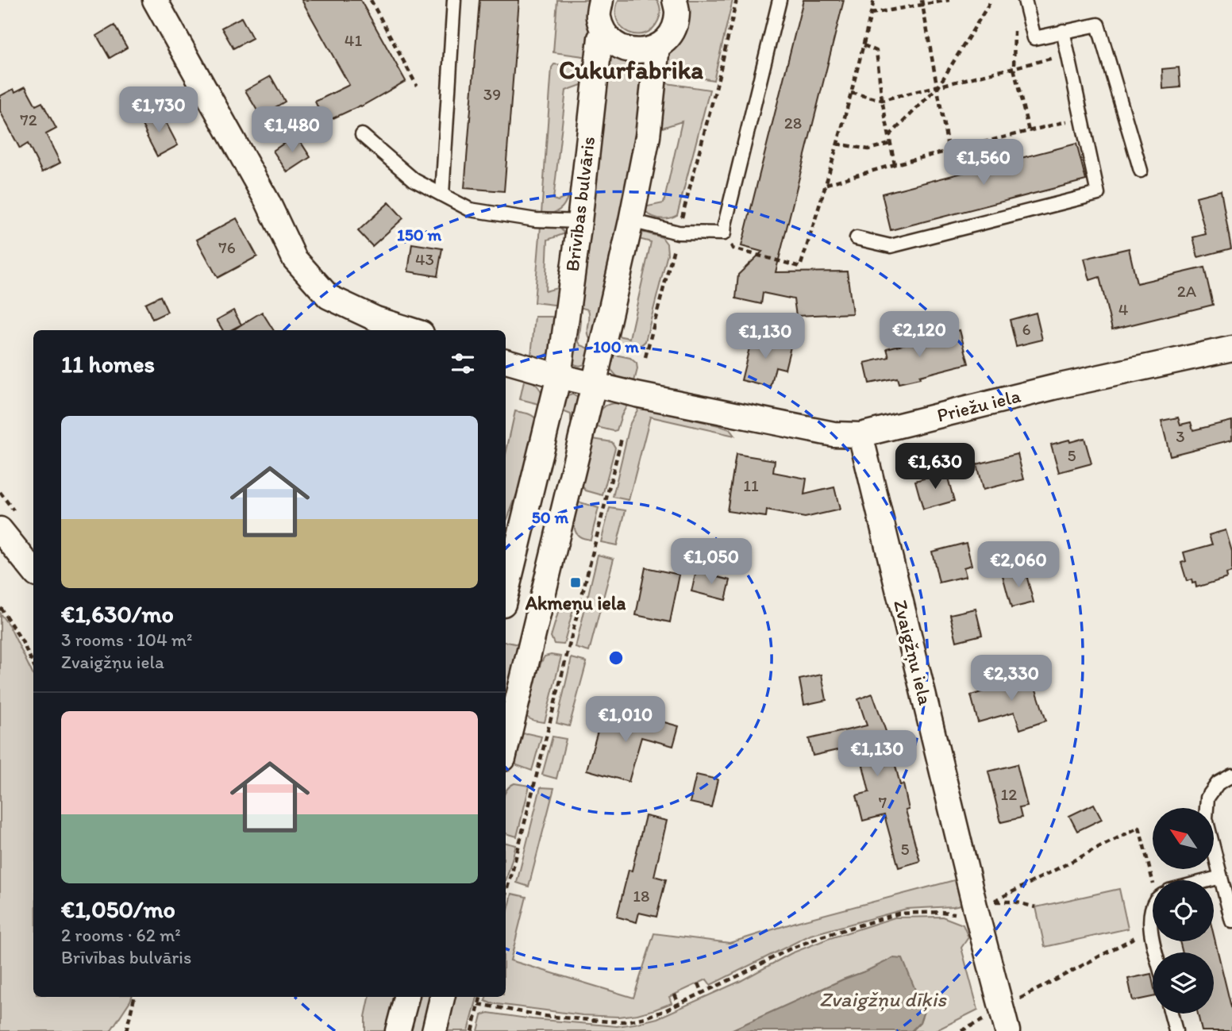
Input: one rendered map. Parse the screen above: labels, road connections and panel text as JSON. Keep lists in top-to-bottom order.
{
  "streets": {
    "street": ["Brīvības bulvāris", "Priežu iela", "Zvaigžņu iela"]
  },
  "crossings": [
    ["Priežu iela", "Zvaigžņu iela"]
  ],
  "districts": ["Cukurfabrika"],
  "water": ["Zvaigžņu dīķis"],
  "places": {
    "transit": ["Akmeņu iela"]
  },
  "house_numbers": [
    "41",
    "39",
    "72",
    "28",
    "76",
    "43",
    "2A",
    "4",
    "6",
    "3",
    "5",
    "11",
    "12",
    "7",
    "5",
    "18"
  ],
  "north": "top left",
  "page": {
    "price": [
      "€1,730",
      "€1,480",
      "€1,560",
      "€2,120",
      "€1,130",
      "€1,630",
      "€1,050",
      "€2,060",
      "€2,330",
      "€1,010",
      "€1,130"
    ],
    "heading": "11 homes",
    "list": [
      {
        "name": "€1,630/mo",
        "note": "3 rooms · 104 m² · Zvaigžņu iela"
      },
      {
        "name": "€1,050/mo",
        "note": "2 rooms · 62 m² · Brīvības bulvāris"
      }
    ]
  },
  "rings": ["150 m", "100 m", "50 m"]
}
